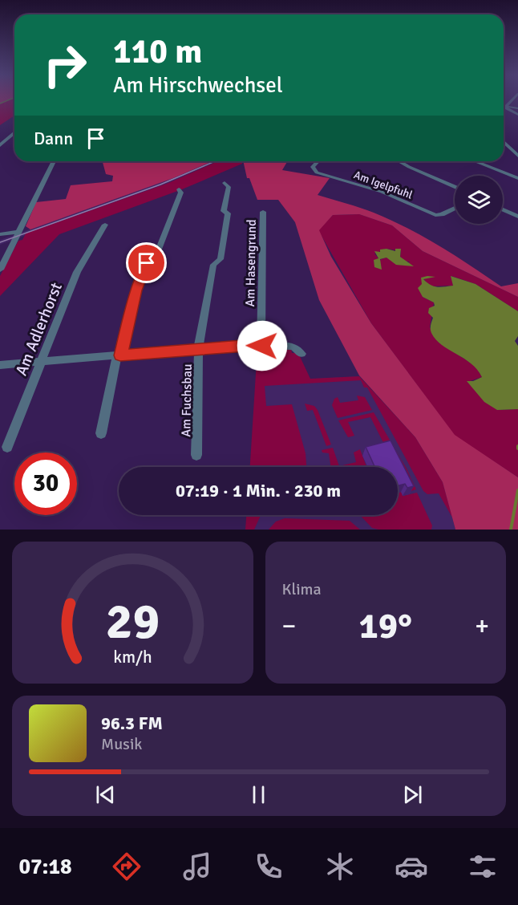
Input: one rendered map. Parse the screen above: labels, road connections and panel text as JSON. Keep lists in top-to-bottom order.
{
  "streets": {
    "street": [
      "Am Igelpfuhl",
      "Am Hasengrund",
      "Am Adlerhorst",
      "Am Fuchsbau"
    ]
  },
  "page": {
    "turn": ["110 m", "Am Hirschwechsel"],
    "then": "Dann",
    "limit": "30",
    "trip": "07:19 · 1 Min. · 230 m",
    "tile": "Klima",
    "heat": ["−", "19°", "+"],
    "song": ["96.3 FM", "Musik"],
    "tabs": "07:18",
    "gauge": ["29", "km/h"]
  }
}
